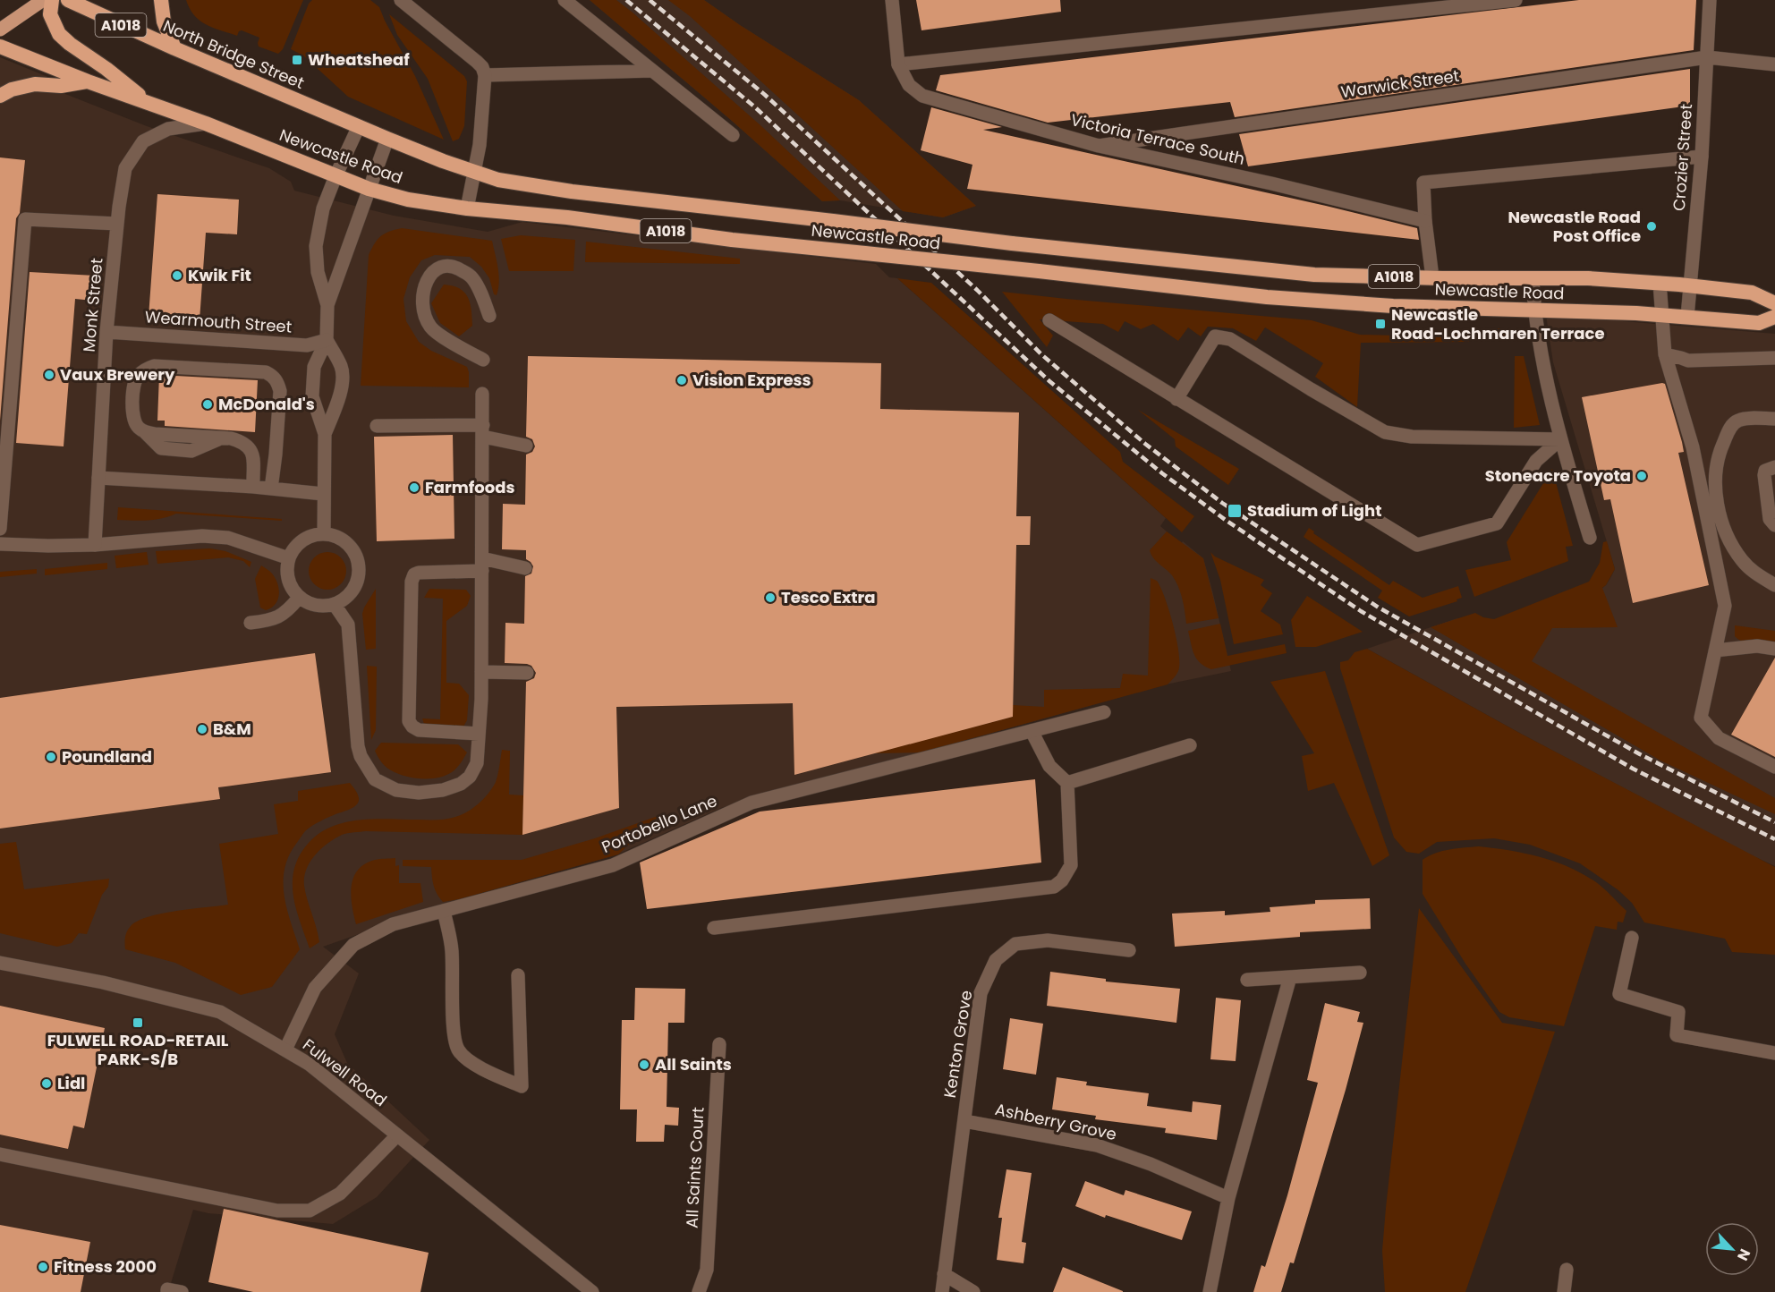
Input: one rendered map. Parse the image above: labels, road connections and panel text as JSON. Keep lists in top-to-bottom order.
{
  "streets": {
    "highway": ["A1018", "North Bridge Street", "Newcastle Road"],
    "street": [
      "Warwick Street",
      "Victoria Terrace South",
      "Crozier Street",
      "Monk Street",
      "Wearmouth Street",
      "Portobello Lane",
      "Kenton Grove",
      "Fulwell Road",
      "Ashberry Grove",
      "All Saints Court"
    ]
  },
  "crossings": [
    ["A1018", "North Bridge Street"],
    ["A1018", "Newcastle Road"],
    ["A1018", "Crozier Street"],
    ["Warwick Street", "Victoria Terrace South"],
    ["Warwick Street", "Crozier Street"],
    ["Newcastle Road", "Crozier Street"],
    ["Newcastle Road", "Monk Street"],
    ["Monk Street", "Wearmouth Street"],
    ["Portobello Lane", "Fulwell Road"],
    ["Kenton Grove", "Ashberry Grove"]
  ],
  "places": {
    "transit": [
      "Wheatsheaf",
      "Newcastle Road-Lochmaren Terrace",
      "Stadium of Light",
      "FULWELL ROAD-RETAIL PARK-S/B"
    ],
    "other": [
      "Newcastle Road Post Office",
      "Kwik Fit",
      "Vaux Brewery",
      "Vision Express",
      "McDonald's",
      "Stoneacre Toyota",
      "Farmfoods",
      "Tesco Extra",
      "B&M",
      "Poundland",
      "All Saints",
      "Lidl",
      "Fitness 2000"
    ]
  },
  "north": "bottom right"
}
